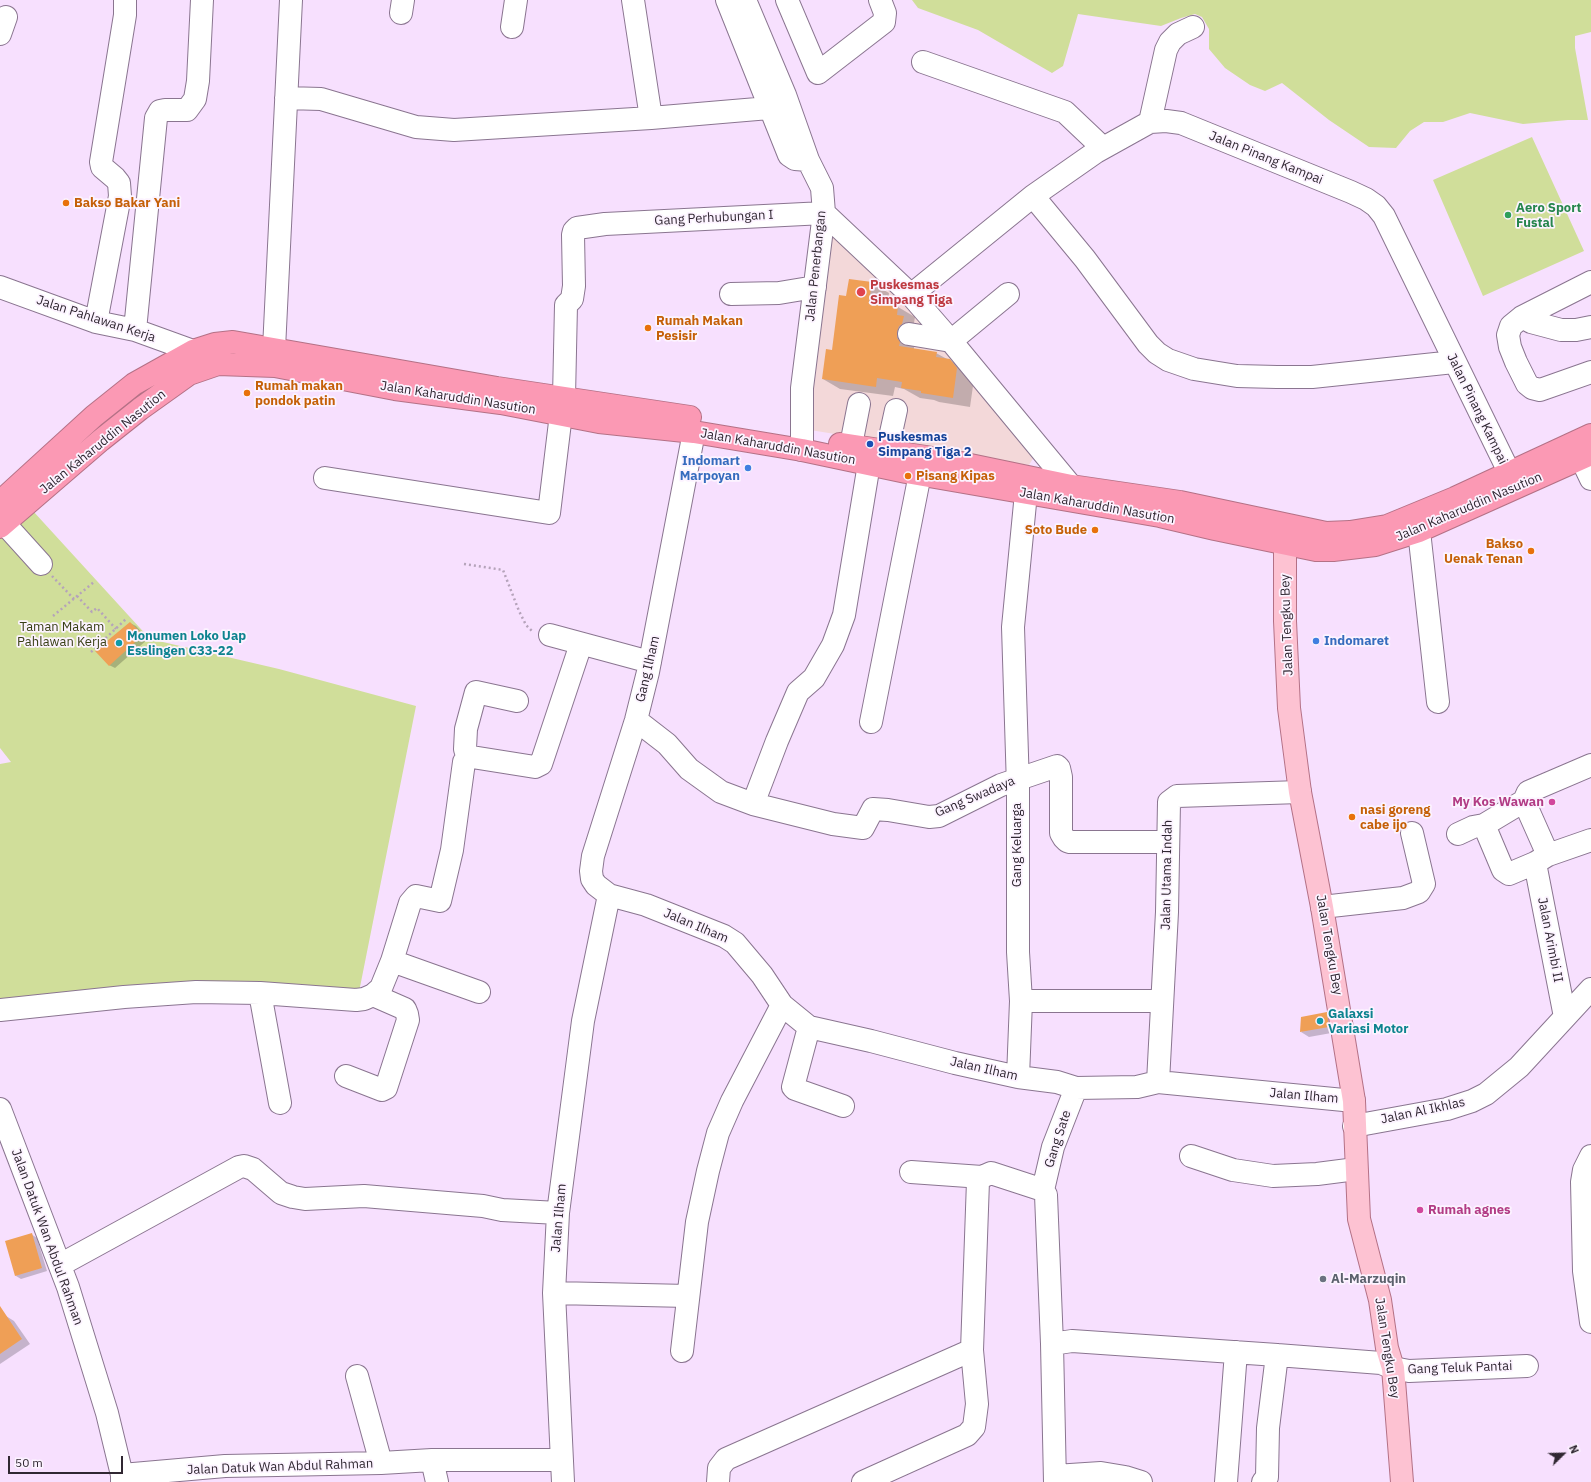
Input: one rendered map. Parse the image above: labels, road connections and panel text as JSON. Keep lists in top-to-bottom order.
{
  "streets": {
    "highway": ["Jalan Kaharuddin Nasution"],
    "main road": ["Jalan Tengku Bey"],
    "street": [
      "Jalan Pinang Kampai",
      "Gang Perhubungan I",
      "Jalan Penerbangan",
      "Jalan Pahlawan Kerja",
      "Gang Ilham",
      "Gang Swadaya",
      "Gang Keluarga",
      "Jalan Utama Indah",
      "Jalan Ilham",
      "Jalan Arimbi II",
      "Jalan Al Ikhlas",
      "Gang Sate",
      "Jalan Datuk Wan Abdul Rahman",
      "Gang Teluk Pantai"
    ]
  },
  "crossings": [
    ["Jalan Pinang Kampai", "Jalan Kaharuddin Nasution"],
    ["Gang Perhubungan I", "Jalan Penerbangan"],
    ["Gang Perhubungan I", "Jalan Kaharuddin Nasution"],
    ["Jalan Penerbangan", "Jalan Kaharuddin Nasution"],
    ["Jalan Pahlawan Kerja", "Jalan Kaharuddin Nasution"],
    ["Jalan Kaharuddin Nasution", "Jalan Tengku Bey"],
    ["Jalan Kaharuddin Nasution", "Gang Ilham"],
    ["Jalan Kaharuddin Nasution", "Gang Keluarga"],
    ["Jalan Tengku Bey", "Jalan Utama Indah"],
    ["Jalan Tengku Bey", "Jalan Ilham"],
    ["Jalan Tengku Bey", "Jalan Al Ikhlas"],
    ["Jalan Tengku Bey", "Gang Teluk Pantai"],
    ["Gang Ilham", "Gang Swadaya"],
    ["Gang Ilham", "Jalan Ilham"],
    ["Gang Swadaya", "Gang Keluarga"],
    ["Gang Swadaya", "Jalan Utama Indah"],
    ["Gang Keluarga", "Jalan Ilham"],
    ["Jalan Utama Indah", "Jalan Ilham"],
    ["Jalan Ilham", "Gang Sate"],
    ["Jalan Ilham", "Jalan Datuk Wan Abdul Rahman"],
    ["Jalan Arimbi II", "Jalan Al Ikhlas"]
  ],
  "parks": ["Taman Makam Pahlawan Kerja"],
  "places": [
    "Bakso Bakar Yani",
    "Aero Sport Fustal",
    "Puskesmas Simpang Tiga",
    "Rumah Makan Pesisir",
    "Rumah makan pondok patin",
    "Puskesmas Simpang Tiga 2",
    "Indomart Marpoyan",
    "Pisang Kipas",
    "Soto Bude",
    "Bakso Uenak Tenan",
    "Indomaret",
    "Monumen Loko Uap Esslingen C33-22",
    "My Kos Wawan",
    "nasi goreng cabe ijo",
    "Galaxsi Variasi Motor",
    "Rumah agnes",
    "Al-Marzuqin"
  ],
  "scale_bar": "50 m",
  "north": "top right"
}
